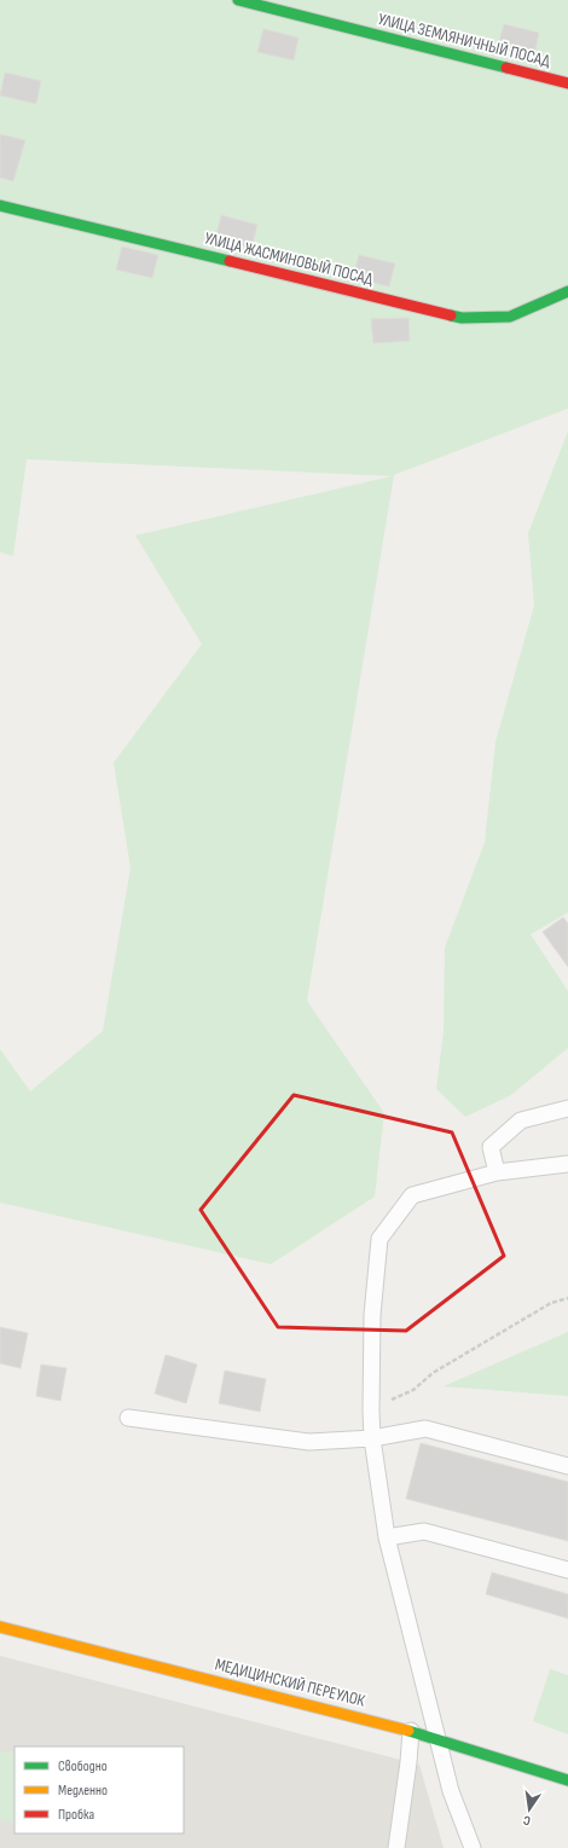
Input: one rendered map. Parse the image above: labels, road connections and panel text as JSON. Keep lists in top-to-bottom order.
{
  "streets": {
    "street": ["УЛИЦА ЗЕМЛЯНИЧНЫЙ ПОСАД", "УЛИЦА ЖАСМИНОВЫЙ ПОСАД", "МЕДИЦИНСКИЙ ПЕРЕУЛОК"]
  },
  "legend": ["Свободно", "Медленно", "Пробка"],
  "north": "bottom"
}
